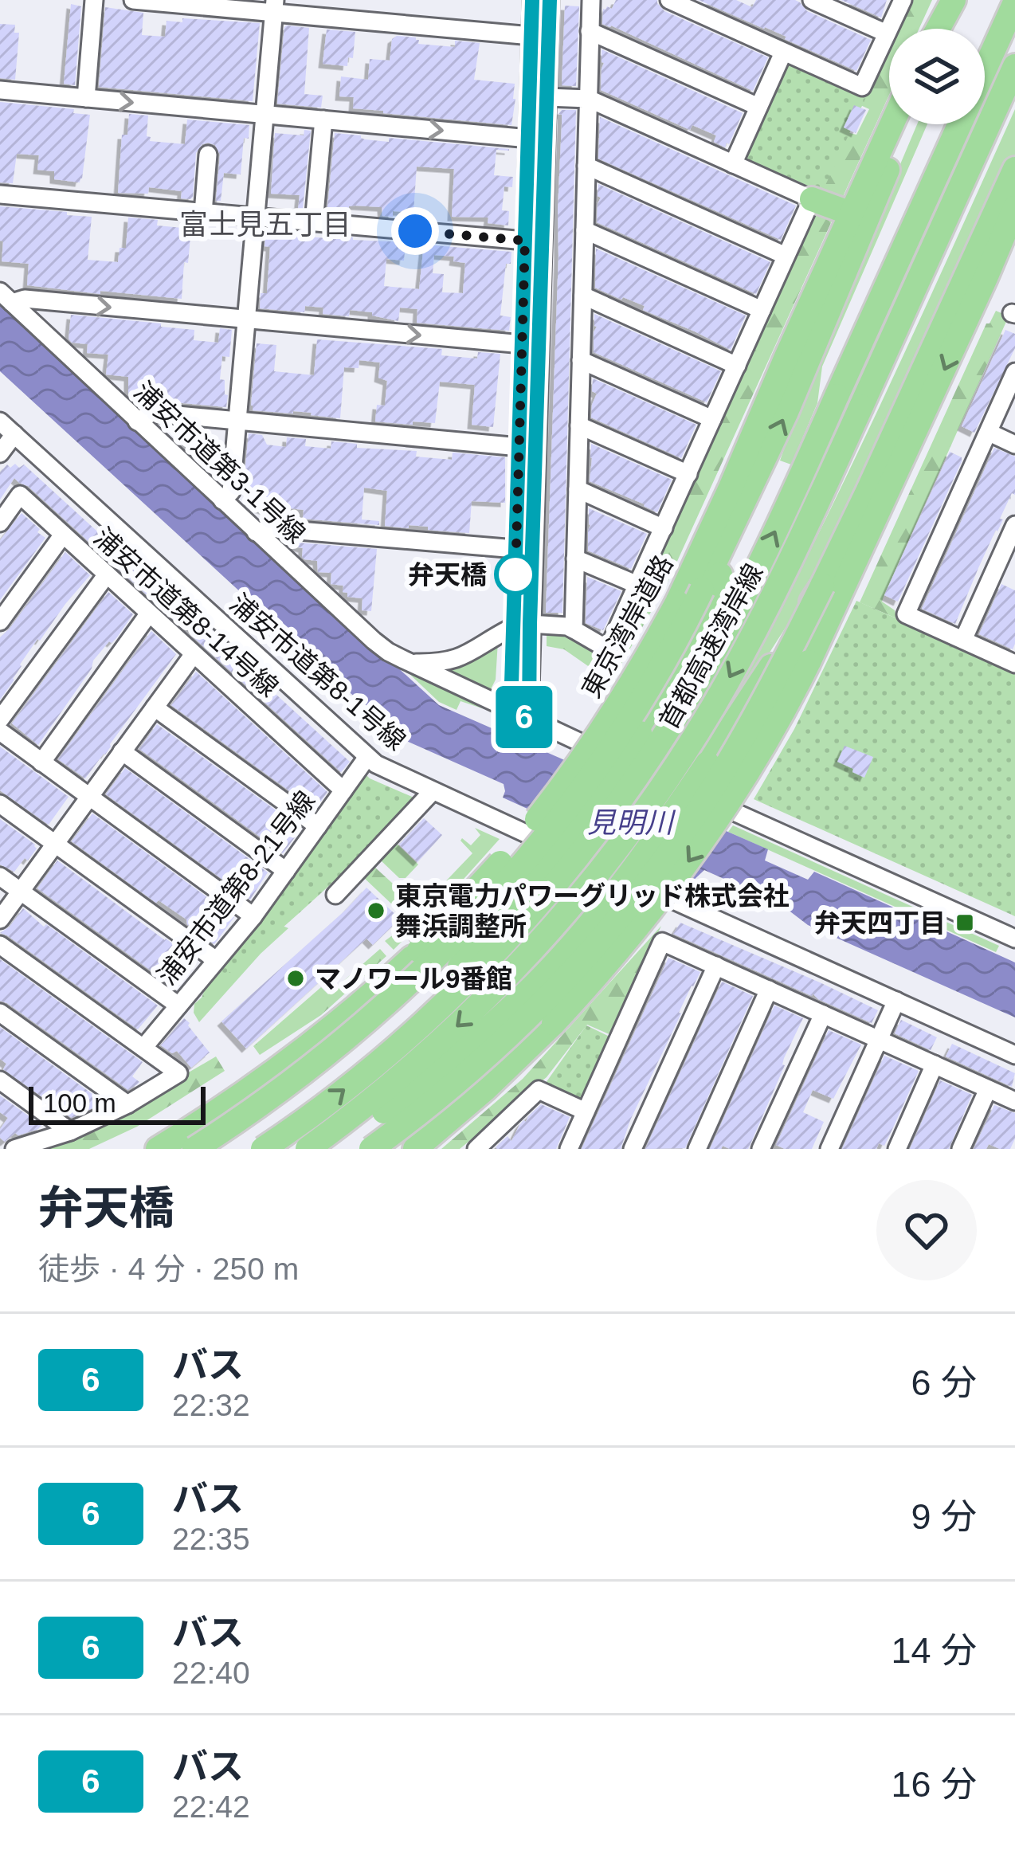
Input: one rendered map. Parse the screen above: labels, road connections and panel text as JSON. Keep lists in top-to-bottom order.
{
  "streets": {
    "highway": ["東京湾岸道路", "首都高速湾岸線"],
    "street": [
      "浦安市道第3-1号線",
      "浦安市道第8-14号線",
      "浦安市道第8-1号線",
      "浦安市道第8-21号線"
    ]
  },
  "crossings": [
    ["浦安市道第8-14号線", "浦安市道第8-21号線"],
    ["浦安市道第8-1号線", "浦安市道第8-21号線"]
  ],
  "districts": ["富士見五丁目"],
  "water": ["見明川"],
  "places": {
    "other": ["弁天橋", "東京電力パワーグリッド株式会社 舞浜調整所", "マノワール9番館"],
    "transit": ["弁天四丁目"]
  },
  "lines": ["bus line 6"],
  "scale_bar": "100 m",
  "page": {
    "on_map": "6",
    "scale": "100 m",
    "heading": ["弁天橋", "徒歩 · 4 分 · 250 m"],
    "list": [
      {
        "mark": "6",
        "name": "バス",
        "note": "22:32",
        "value": "6 分"
      },
      {
        "mark": "6",
        "name": "バス",
        "note": "22:35",
        "value": "9 分"
      },
      {
        "mark": "6",
        "name": "バス",
        "note": "22:40",
        "value": "14 分"
      },
      {
        "mark": "6",
        "name": "バス",
        "note": "22:42",
        "value": "16 分"
      }
    ]
  }
}
